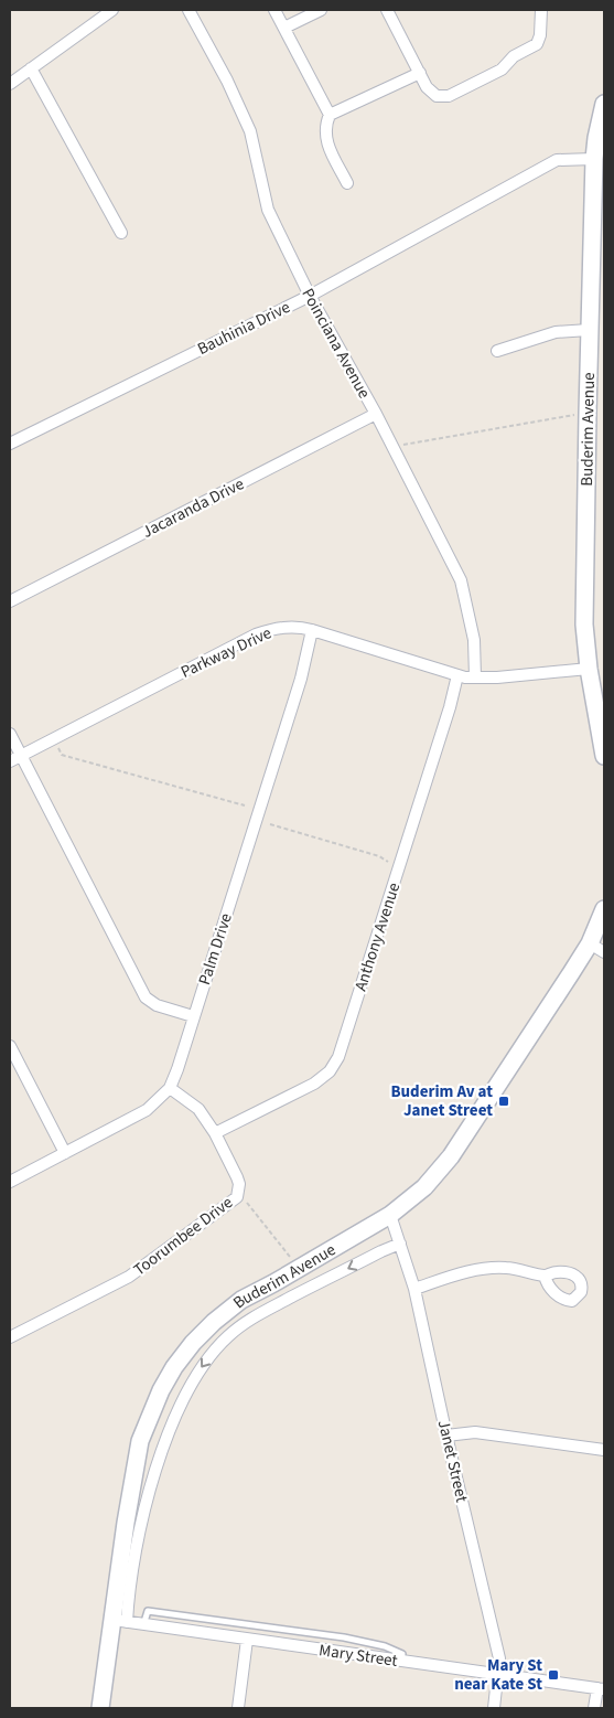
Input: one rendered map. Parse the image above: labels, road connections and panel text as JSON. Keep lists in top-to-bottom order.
{
  "streets": {
    "main road": ["Buderim Avenue"],
    "street": [
      "Bauhinia Drive",
      "Poinciana Avenue",
      "Jacaranda Drive",
      "Parkway Drive",
      "Anthony Avenue",
      "Palm Drive",
      "Toorumbee Drive",
      "Janet Street",
      "Mary Street"
    ]
  },
  "crossings": [
    ["Bauhinia Drive", "Poinciana Avenue"],
    ["Bauhinia Drive", "Buderim Avenue"],
    ["Poinciana Avenue", "Jacaranda Drive"],
    ["Poinciana Avenue", "Parkway Drive"],
    ["Buderim Avenue", "Parkway Drive"],
    ["Buderim Avenue", "Janet Street"],
    ["Buderim Avenue", "Mary Street"],
    ["Parkway Drive", "Anthony Avenue"],
    ["Parkway Drive", "Palm Drive"],
    ["Anthony Avenue", "Toorumbee Drive"],
    ["Palm Drive", "Toorumbee Drive"],
    ["Janet Street", "Mary Street"]
  ],
  "places": {
    "transit": ["Buderim Av at Janet Street", "Mary St near Kate St"]
  }
}
